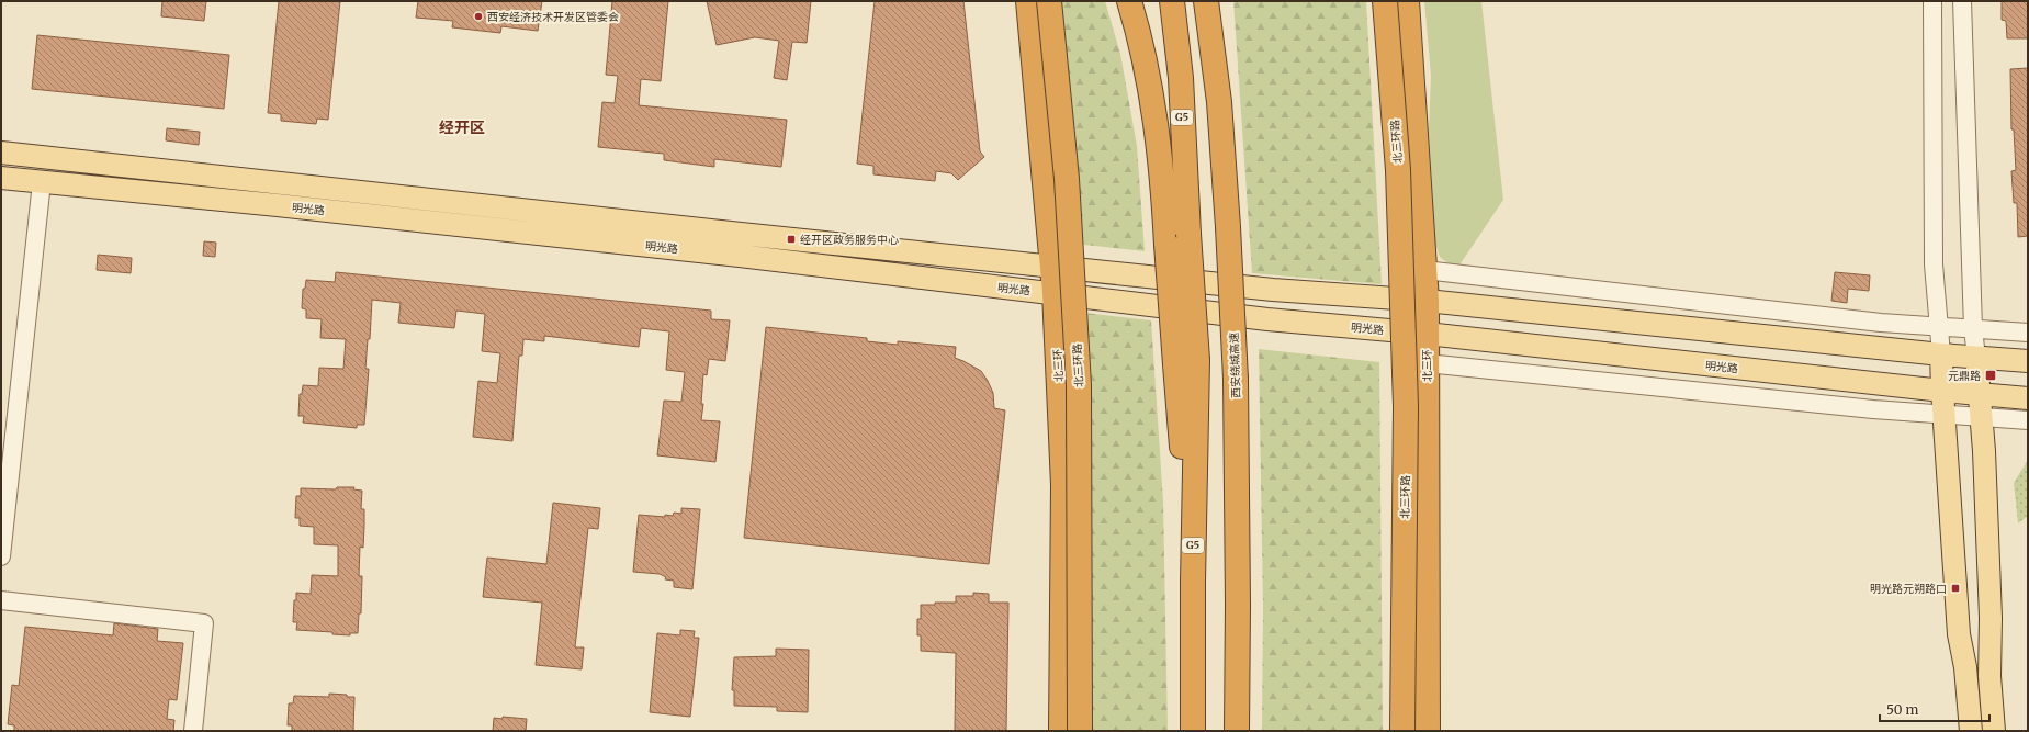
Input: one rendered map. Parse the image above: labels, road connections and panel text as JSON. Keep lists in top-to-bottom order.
{
  "streets": {
    "highway": [
      "G5",
      "北三环路",
      "北三环",
      "西安绕城高速"
    ],
    "main road": ["明光路"]
  },
  "crossings": [
    ["明光路", "北三环"]
  ],
  "districts": ["经开区"],
  "places": {
    "other": ["西安经济技术开发区管委会"],
    "transit": ["经开区政务服务中心", "元鼎路", "明光路元朔路口"]
  },
  "scale_bar": "50 m"
}
